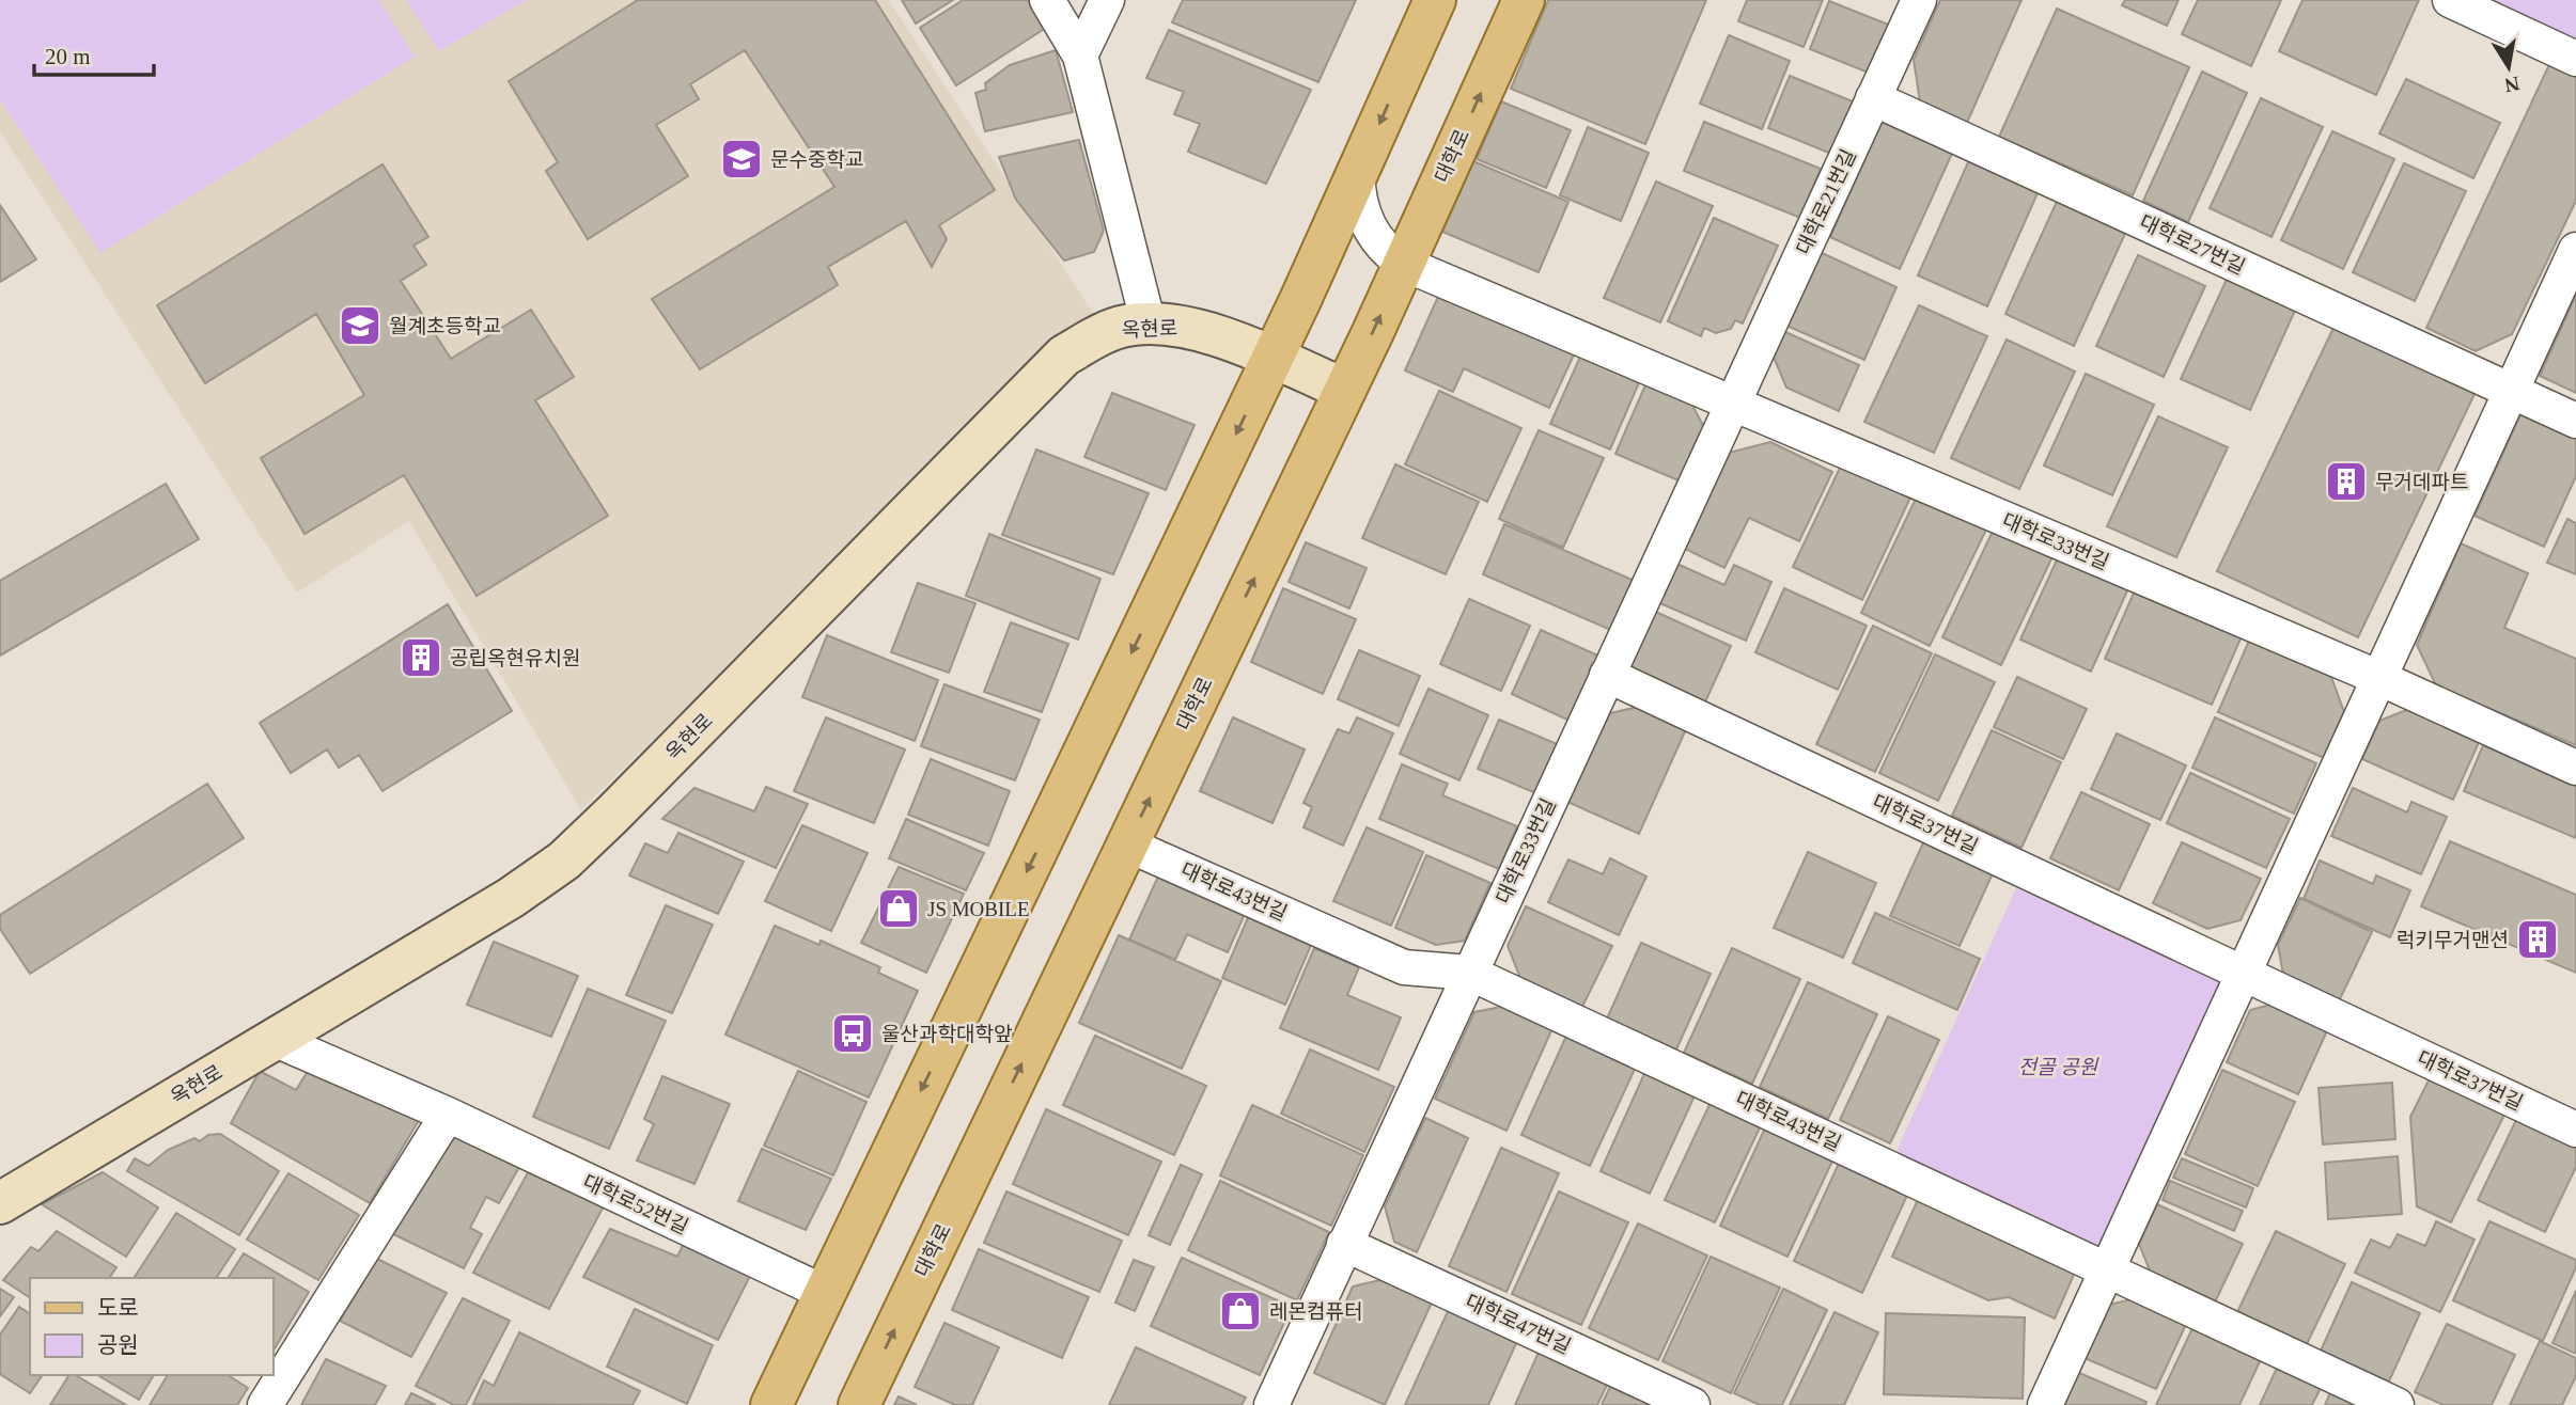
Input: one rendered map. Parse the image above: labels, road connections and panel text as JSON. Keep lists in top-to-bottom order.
{
  "streets": {
    "main road": ["대학로", "옥현로"],
    "street": [
      "대학로21번길",
      "대학로27번길",
      "대학로33번길",
      "대학로37번길",
      "대학로43번길",
      "대학로52번길",
      "대학로47번길"
    ]
  },
  "crossings": [
    ["대학로", "옥현로"],
    ["대학로", "대학로33번길"],
    ["대학로", "대학로43번길"],
    ["대학로21번길", "대학로27번길"],
    ["대학로21번길", "대학로33번길"],
    ["옥현로", "대학로52번길"],
    ["대학로33번길", "대학로37번길"],
    ["대학로33번길", "대학로43번길"]
  ],
  "parks": ["전골 공원"],
  "places": {
    "school or university": ["문수중학교", "월계초등학교"],
    "building": ["무거데파트", "공립옥현유치원", "럭키무거맨션"],
    "shop": ["JS MOBILE", "레몬컴퓨터"],
    "bus stop": ["울산과학대학앞"]
  },
  "legend": ["도로", "공원"],
  "scale_bar": "20 m",
  "north": "bottom"
}
